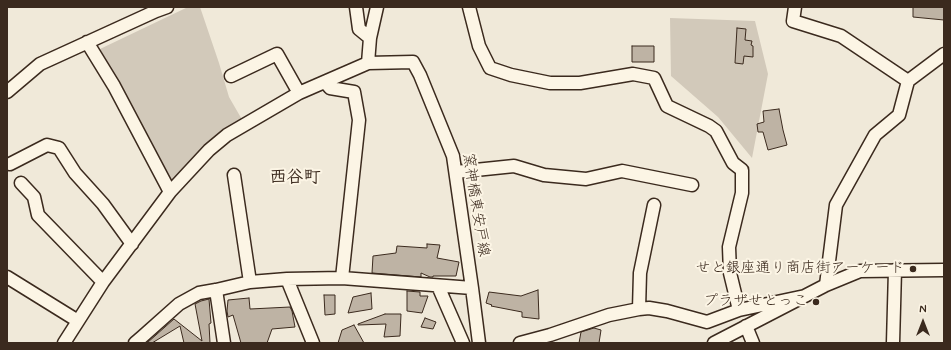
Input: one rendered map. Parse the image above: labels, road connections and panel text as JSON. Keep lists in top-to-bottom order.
{
  "streets": {
    "street": ["窯神橋東安戸線"]
  },
  "districts": ["西谷町"],
  "places": ["せと銀座通り商店街アーケード", "プラザせとっこ"],
  "north": "top"
}
